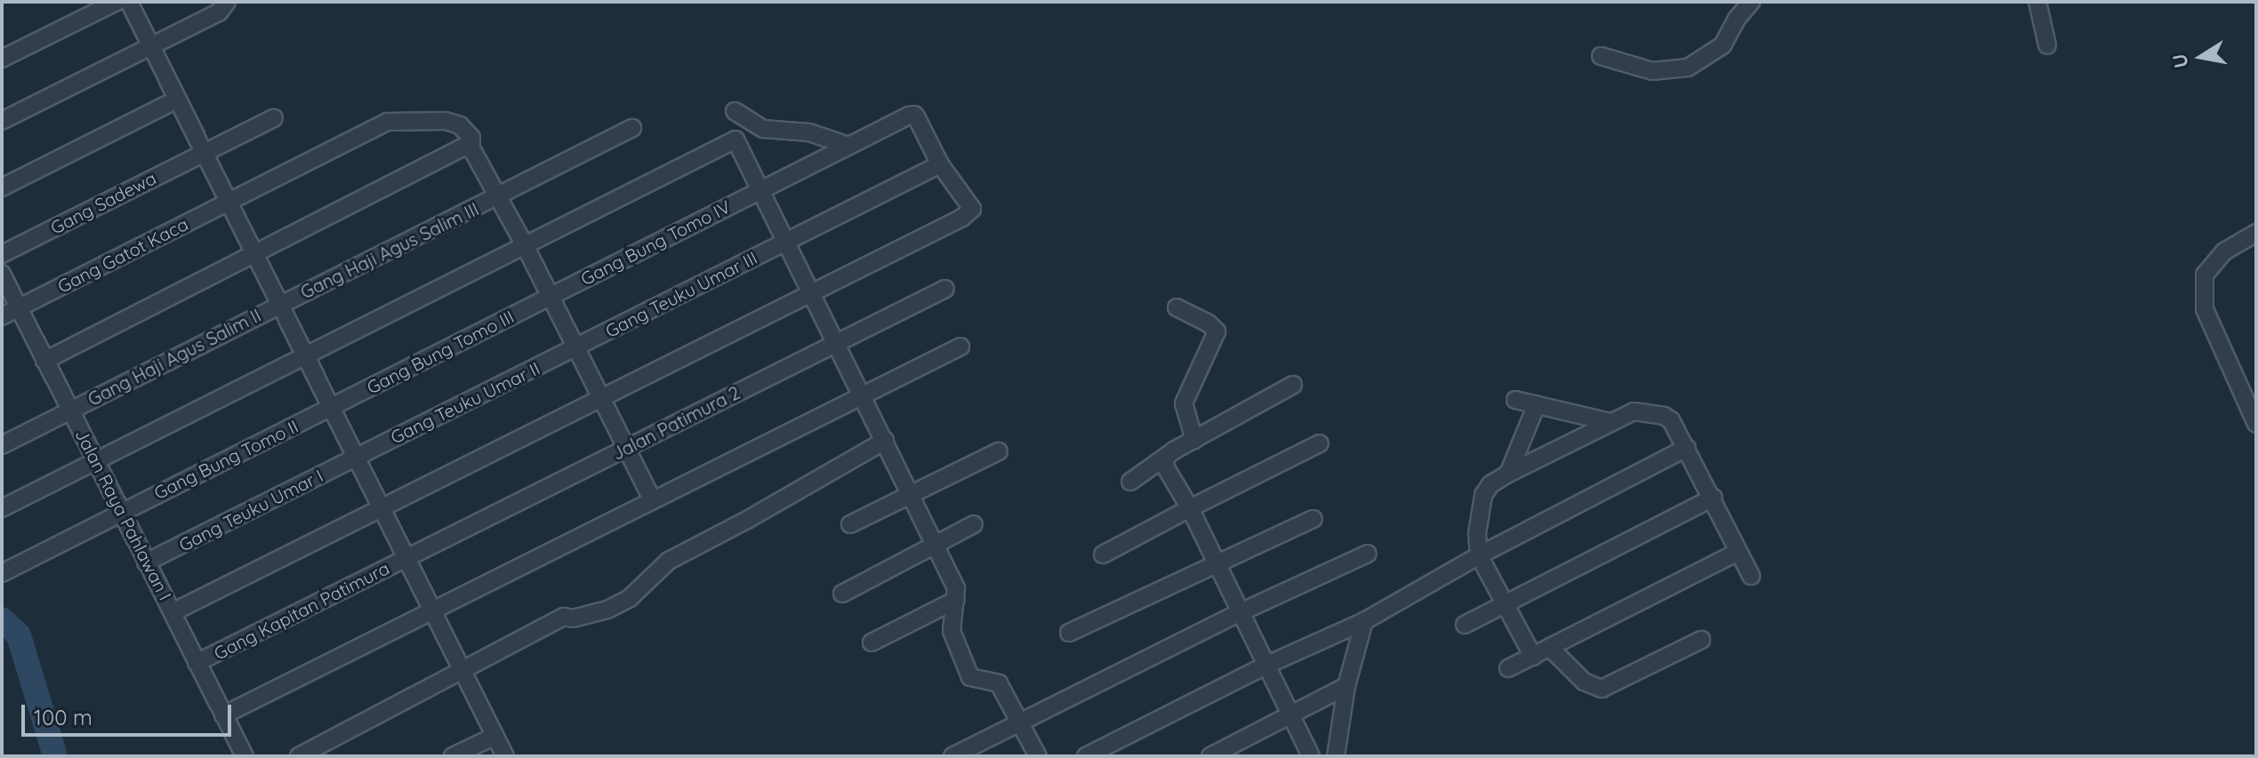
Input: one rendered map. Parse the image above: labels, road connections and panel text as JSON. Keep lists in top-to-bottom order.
{
  "streets": {
    "street": [
      "Gang Sadewa",
      "Gang Bung Tomo IV",
      "Gang Haji Agus Salim III",
      "Gang Gatot Kaca",
      "Gang Teuku Umar III",
      "Gang Bung Tomo III",
      "Gang Haji Agus Salim II",
      "Gang Teuku Umar II",
      "Jalan Patimura 2",
      "Gang Bung Tomo II",
      "Gang Teuku Umar I",
      "Jalan Raya Pahlawan I",
      "Gang Kapitan Patimura"
    ]
  },
  "crossings": [
    ["Gang Bung Tomo IV", "Gang Teuku Umar III"],
    ["Gang Bung Tomo IV", "Gang Bung Tomo III"],
    ["Gang Haji Agus Salim III", "Gang Haji Agus Salim II"],
    ["Gang Gatot Kaca", "Jalan Raya Pahlawan I"],
    ["Gang Teuku Umar III", "Gang Teuku Umar II"],
    ["Gang Bung Tomo III", "Gang Bung Tomo II"],
    ["Gang Haji Agus Salim II", "Jalan Raya Pahlawan I"],
    ["Gang Teuku Umar II", "Gang Teuku Umar I"],
    ["Jalan Patimura 2", "Gang Kapitan Patimura"],
    ["Gang Bung Tomo II", "Jalan Raya Pahlawan I"],
    ["Gang Teuku Umar I", "Jalan Raya Pahlawan I"],
    ["Jalan Raya Pahlawan I", "Gang Kapitan Patimura"]
  ],
  "scale_bar": "100 m",
  "north": "left"
}
